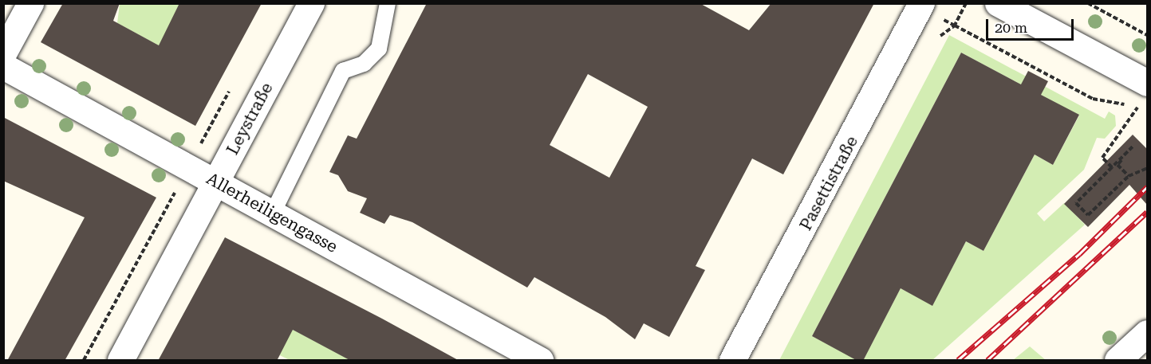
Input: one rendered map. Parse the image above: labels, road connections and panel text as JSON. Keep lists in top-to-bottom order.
{
  "streets": {
    "street": ["Leystraße", "Pasettistraße", "Allerheiligengasse"]
  },
  "crossings": [
    ["Leystraße", "Allerheiligengasse"]
  ],
  "scale_bar": "20 m"
}
